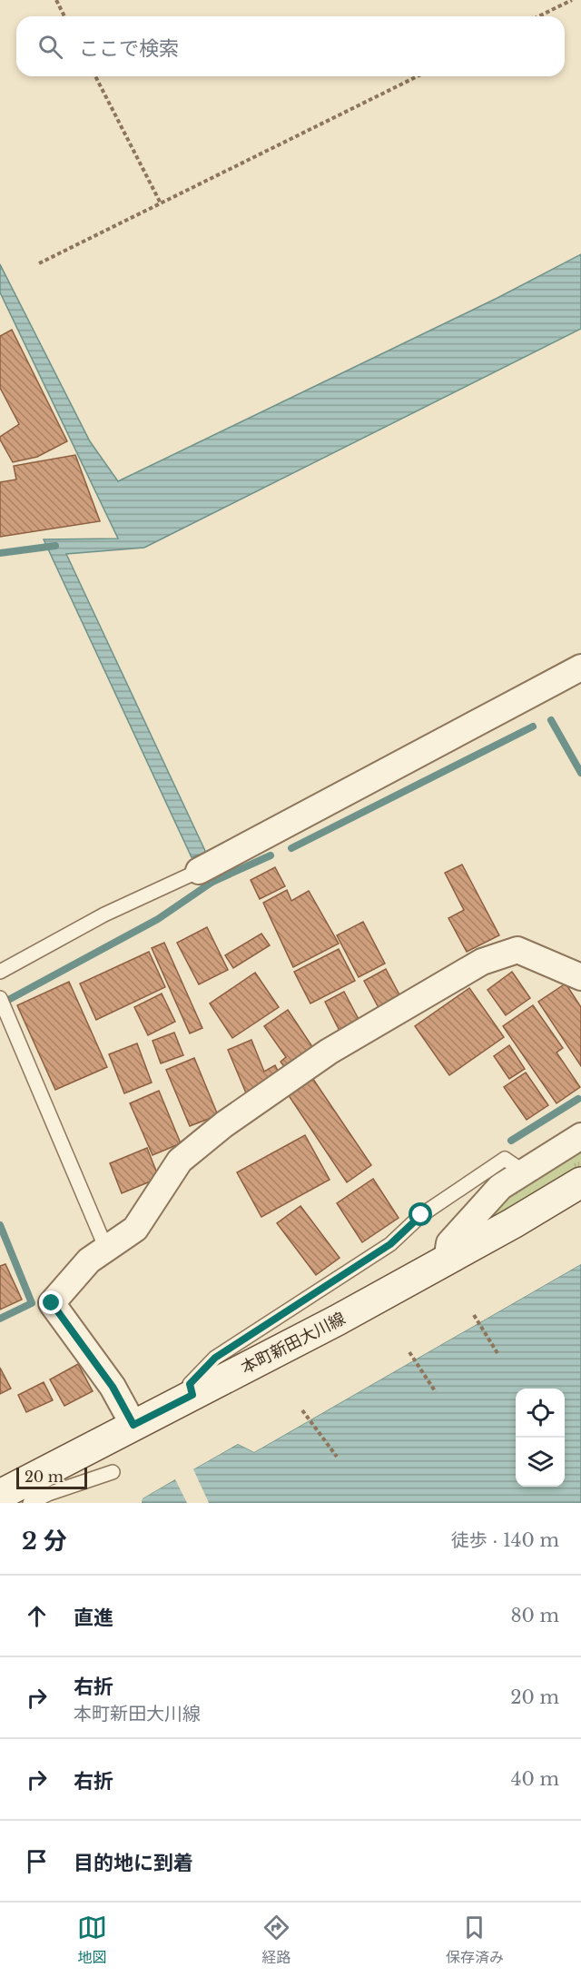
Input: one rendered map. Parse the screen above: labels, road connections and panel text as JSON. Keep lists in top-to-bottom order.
{
  "streets": {
    "main road": ["本町新田大川線"]
  },
  "scale_bar": "20 m",
  "page": {
    "search": "ここで検索",
    "scale": "20 m",
    "heading": ["2 分", "徒歩 · 140 m"],
    "list": [
      ["直進", "80 m"],
      ["右折", "本町新田大川線", "20 m"],
      ["右折", "40 m"],
      "目的地に到着"
    ],
    "nav": ["地図", "経路", "保存済み"]
  }
}
